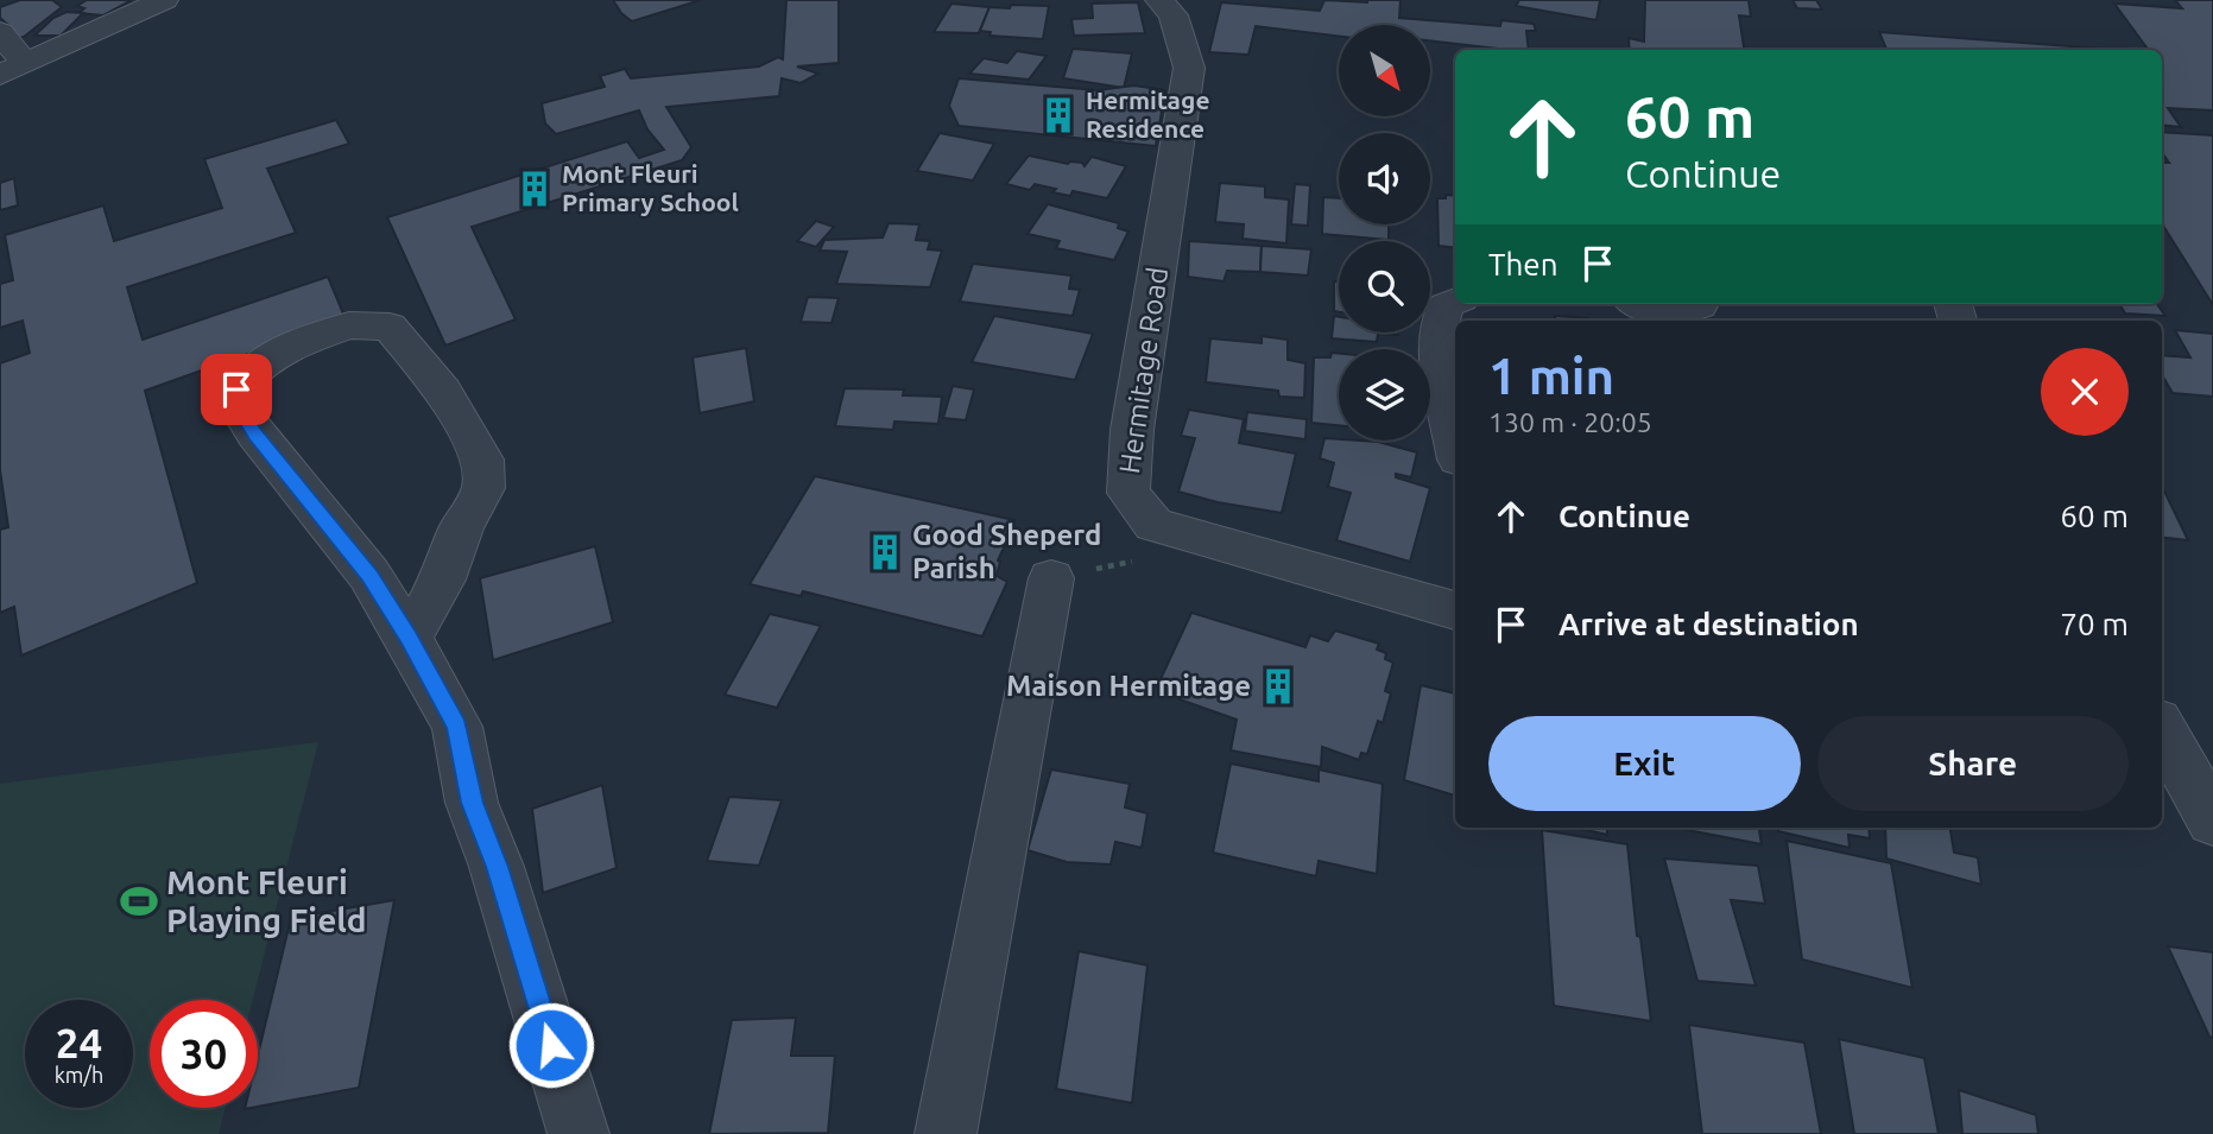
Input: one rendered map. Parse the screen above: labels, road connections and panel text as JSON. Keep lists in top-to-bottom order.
{
  "streets": {
    "street": ["Hermitage Road"]
  },
  "places": {
    "building": [
      "Hermitage Residence",
      "Mont Fleuri Primary School",
      "Good Sheperd Parish",
      "Maison Hermitage"
    ],
    "sports": ["Mont Fleuri Playing Field"]
  },
  "north": "bottom right",
  "page": {
    "turn": ["60 m", "Continue"],
    "then": "Then",
    "heading": ["1 min", "130 m · 20:05"],
    "list": [
      {
        "name": "Continue",
        "value": "60 m"
      },
      {
        "name": "Arrive at destination",
        "value": "70 m"
      }
    ],
    "buttons": ["Exit", "Share"],
    "speed": "24 km/h",
    "limit": "30"
  }
}
